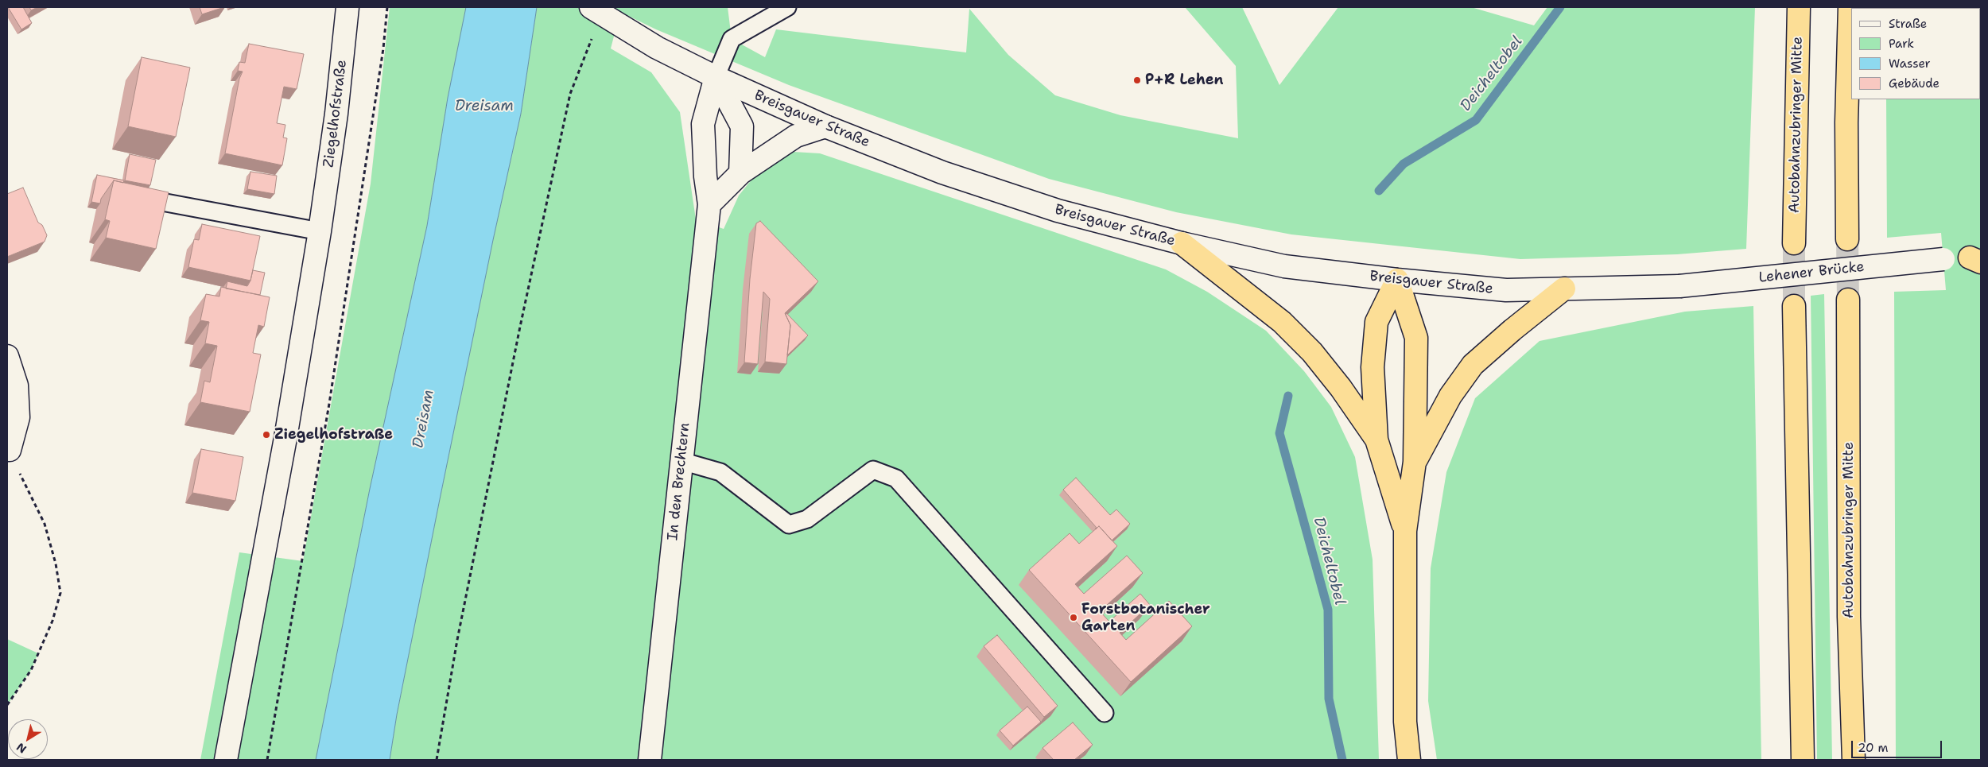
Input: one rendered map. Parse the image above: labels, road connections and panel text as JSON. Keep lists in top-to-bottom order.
{
  "streets": {
    "highway": ["Autobahnzubringer Mitte"],
    "street": [
      "Ziegelhofstraße",
      "Breisgauer Straße",
      "Lehener Brücke",
      "In den Brechtern"
    ]
  },
  "crossings": [
    ["Breisgauer Straße", "Lehener Brücke"],
    ["Breisgauer Straße", "In den Brechtern"]
  ],
  "water": ["Deicheltobel", "Dreisam"],
  "places": ["P+R Lehen", "Ziegelhofstraße", "Forstbotanischer Garten"],
  "legend": [
    "Straße",
    "Park",
    "Wasser",
    "Gebäude"
  ],
  "scale_bar": "20 m",
  "north": "bottom left"
}
